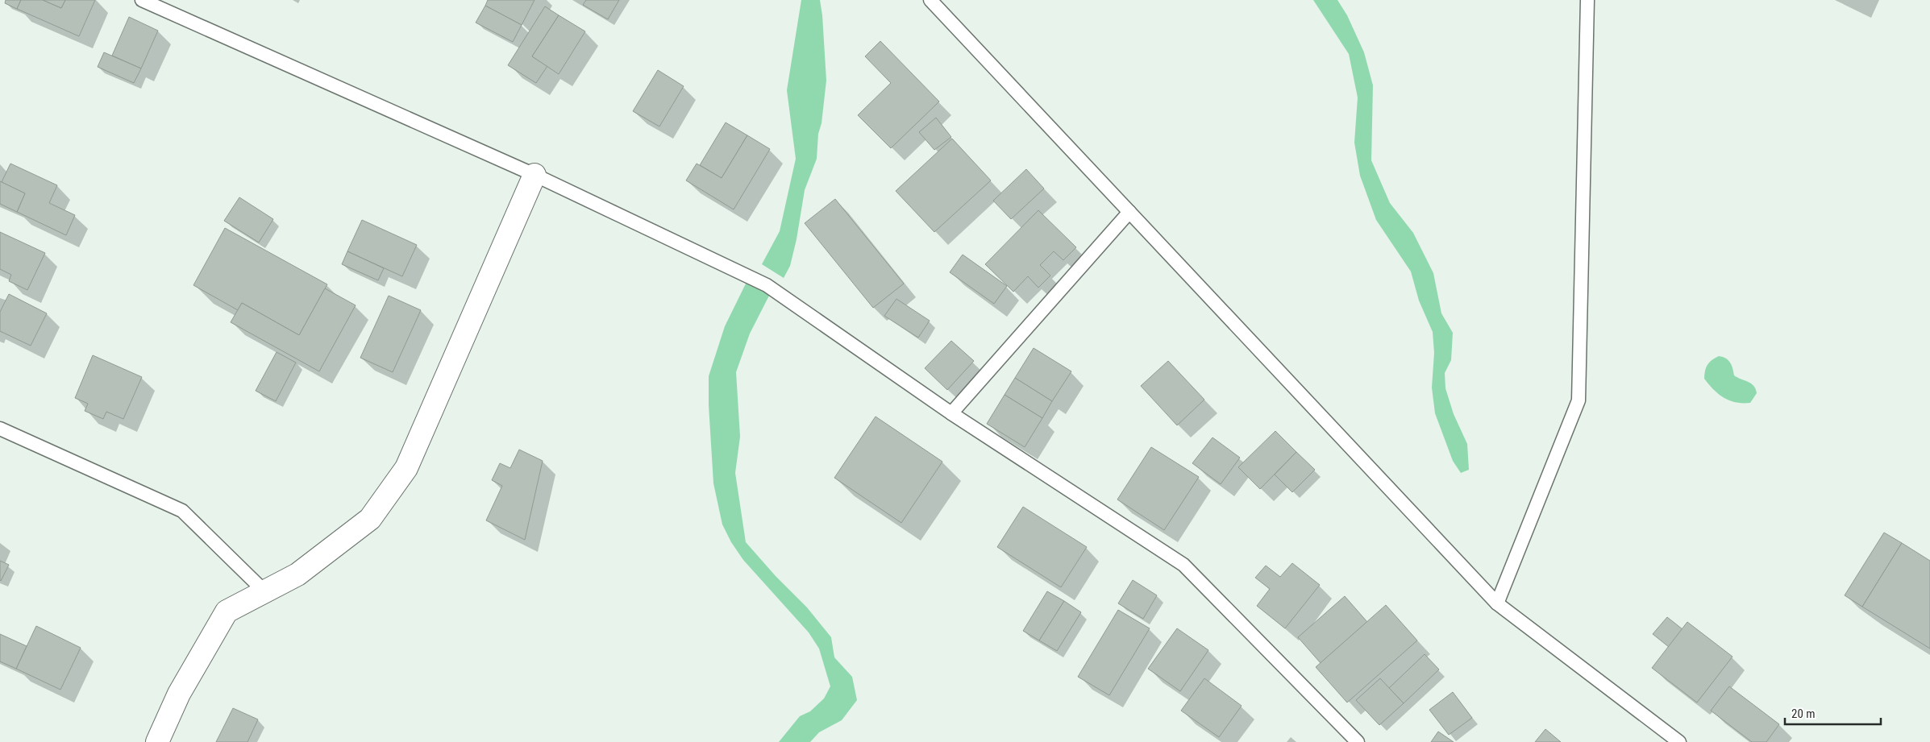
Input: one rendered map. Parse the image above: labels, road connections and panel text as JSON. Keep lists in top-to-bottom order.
{
  "scale_bar": "20 m"
}
